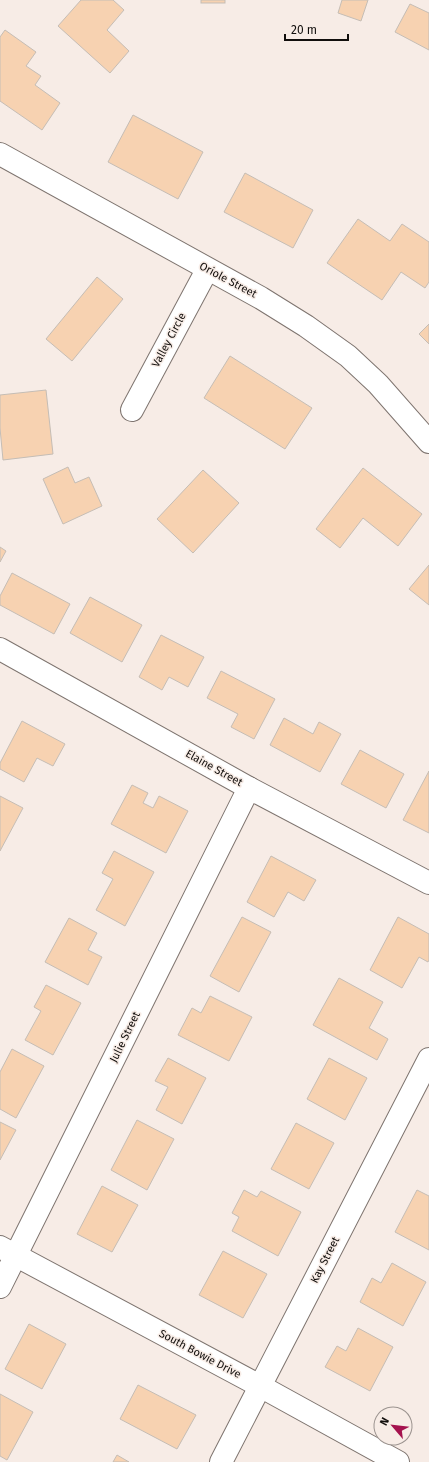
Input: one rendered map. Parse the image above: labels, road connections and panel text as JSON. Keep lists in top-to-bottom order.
{
  "streets": {
    "street": [
      "Oriole Street",
      "Valley Circle",
      "Elaine Street",
      "Julie Street",
      "Kay Street",
      "South Bowie Drive"
    ]
  },
  "crossings": [
    ["Oriole Street", "Valley Circle"],
    ["Elaine Street", "Julie Street"],
    ["Julie Street", "South Bowie Drive"],
    ["Kay Street", "South Bowie Drive"]
  ],
  "scale_bar": "20 m",
  "north": "top left"
}
